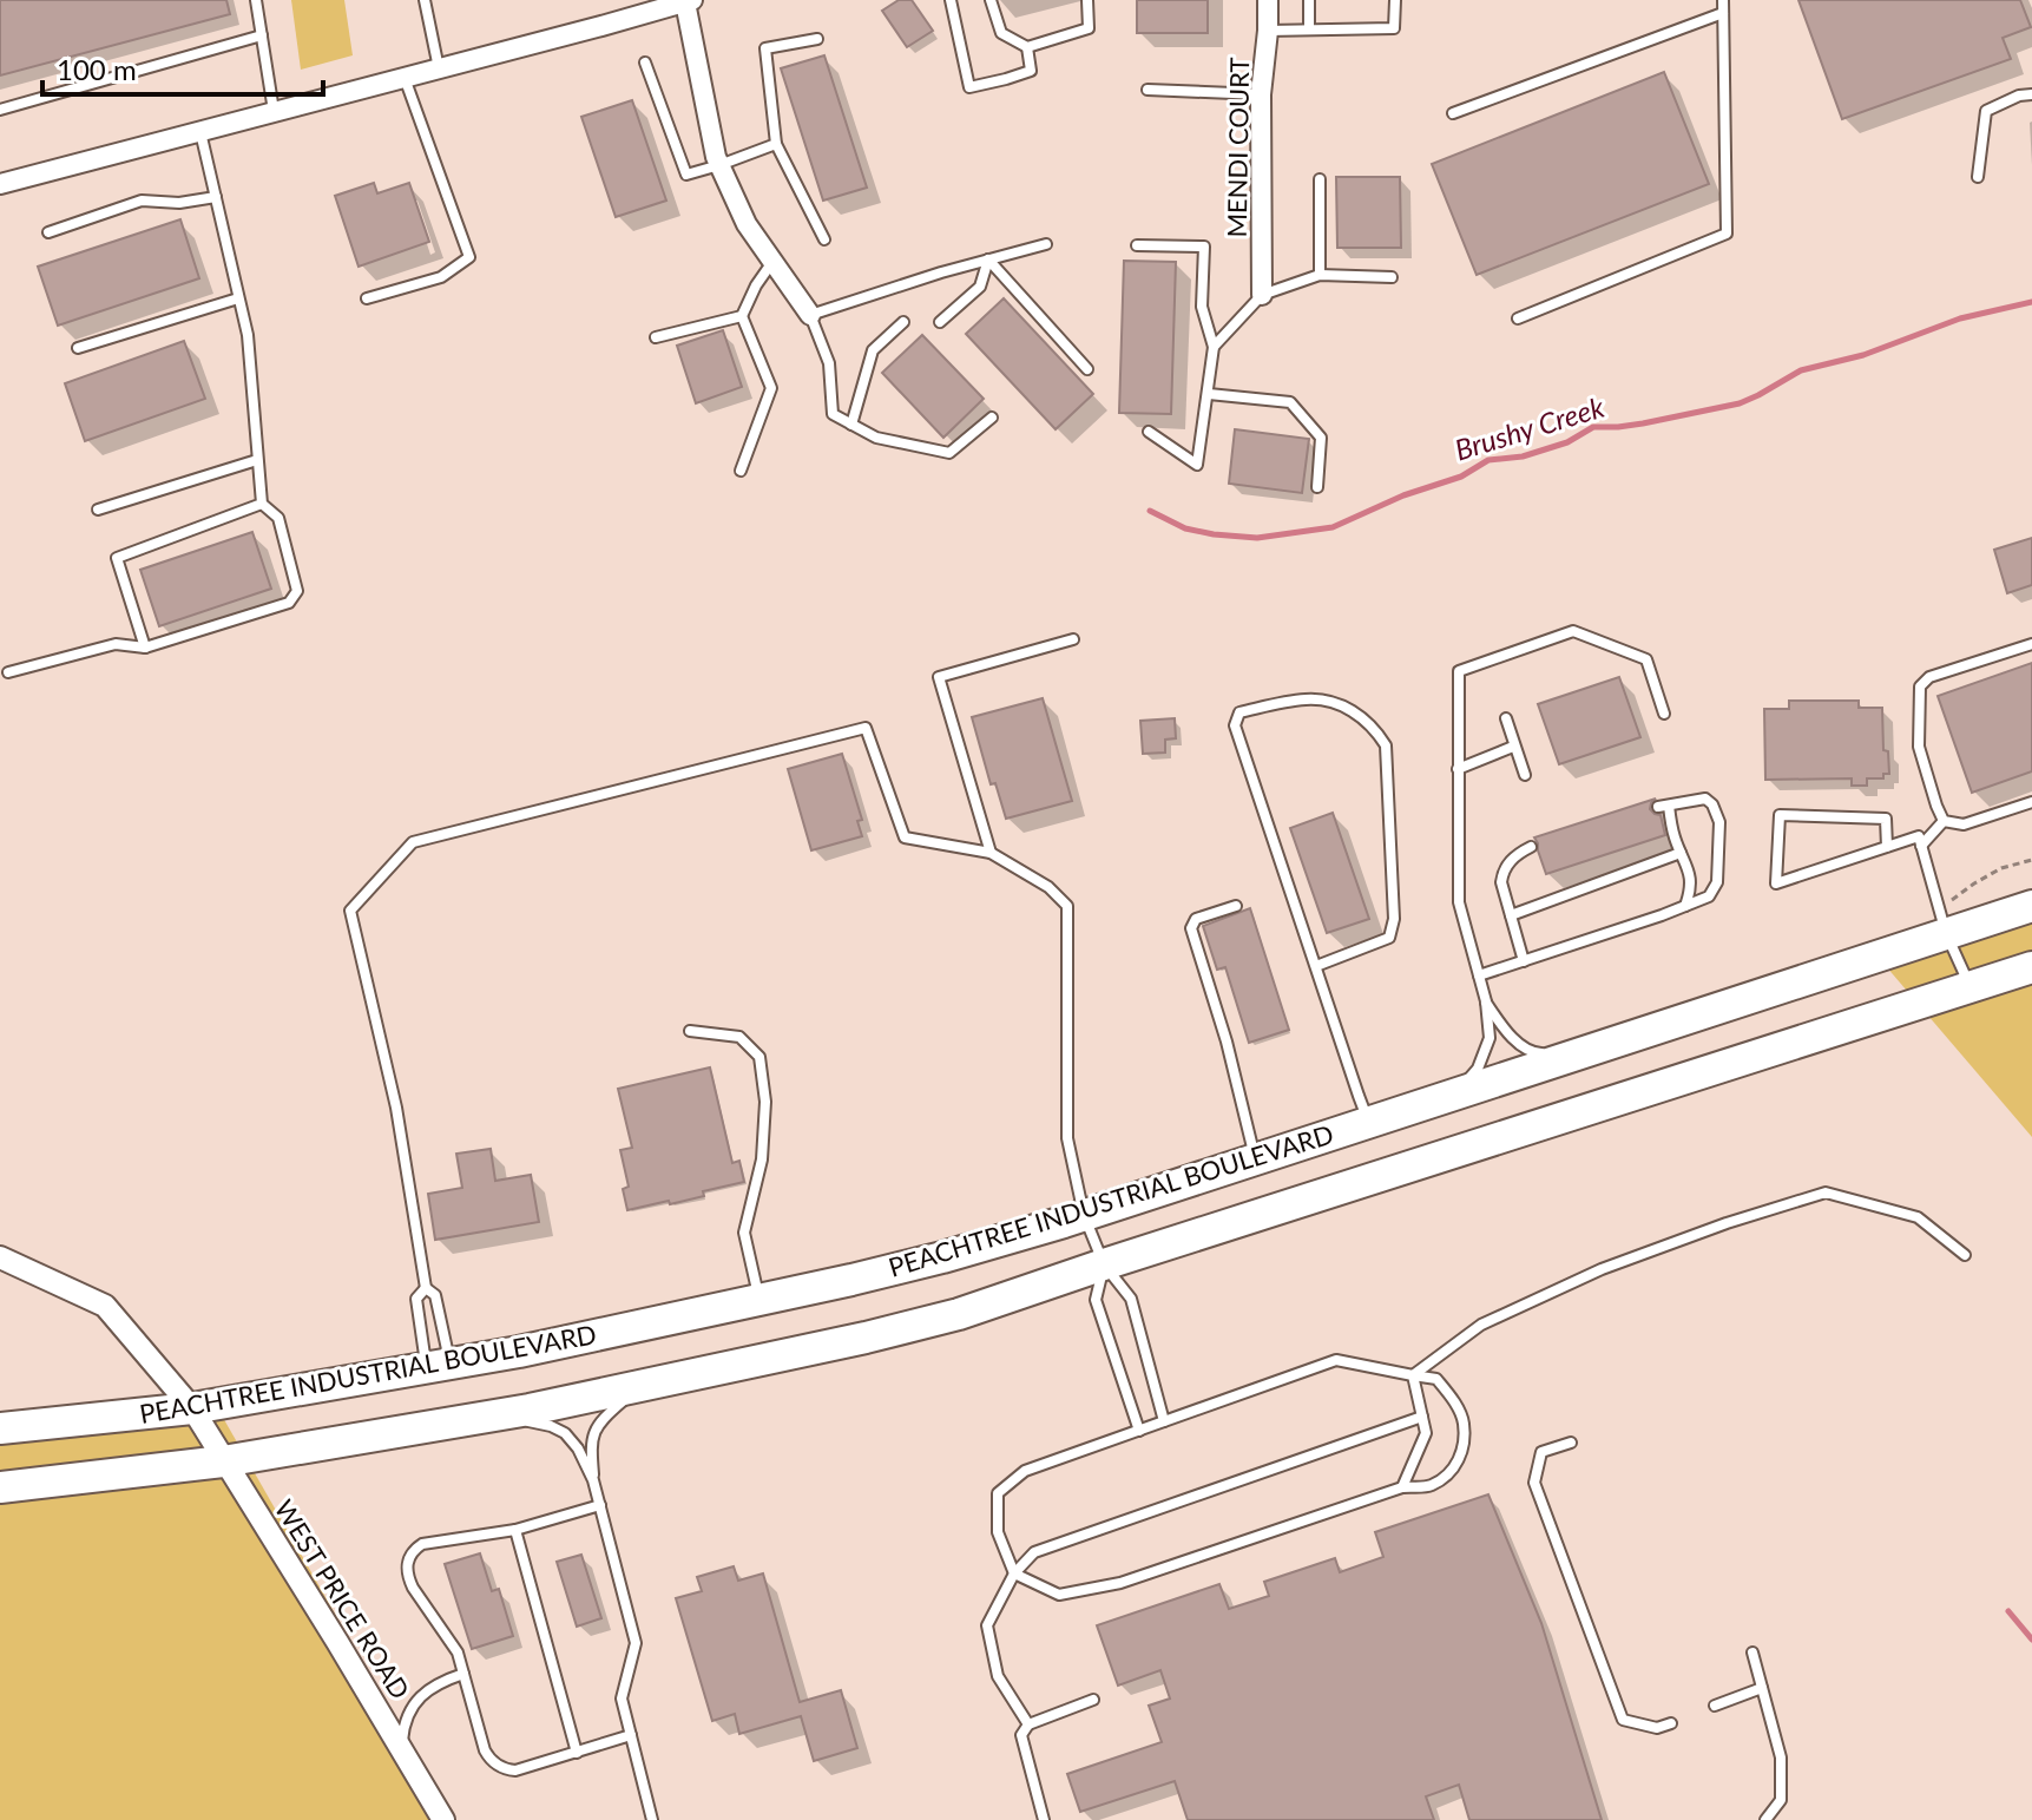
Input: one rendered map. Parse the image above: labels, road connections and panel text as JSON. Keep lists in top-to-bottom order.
{
  "streets": {
    "highway": ["PEACHTREE INDUSTRIAL BOULEVARD"],
    "street": ["MENDI COURT", "WEST PRICE ROAD"]
  },
  "crossings": [
    ["PEACHTREE INDUSTRIAL BOULEVARD", "WEST PRICE ROAD"]
  ],
  "water": ["Brushy Creek"],
  "scale_bar": "100 m"
}
